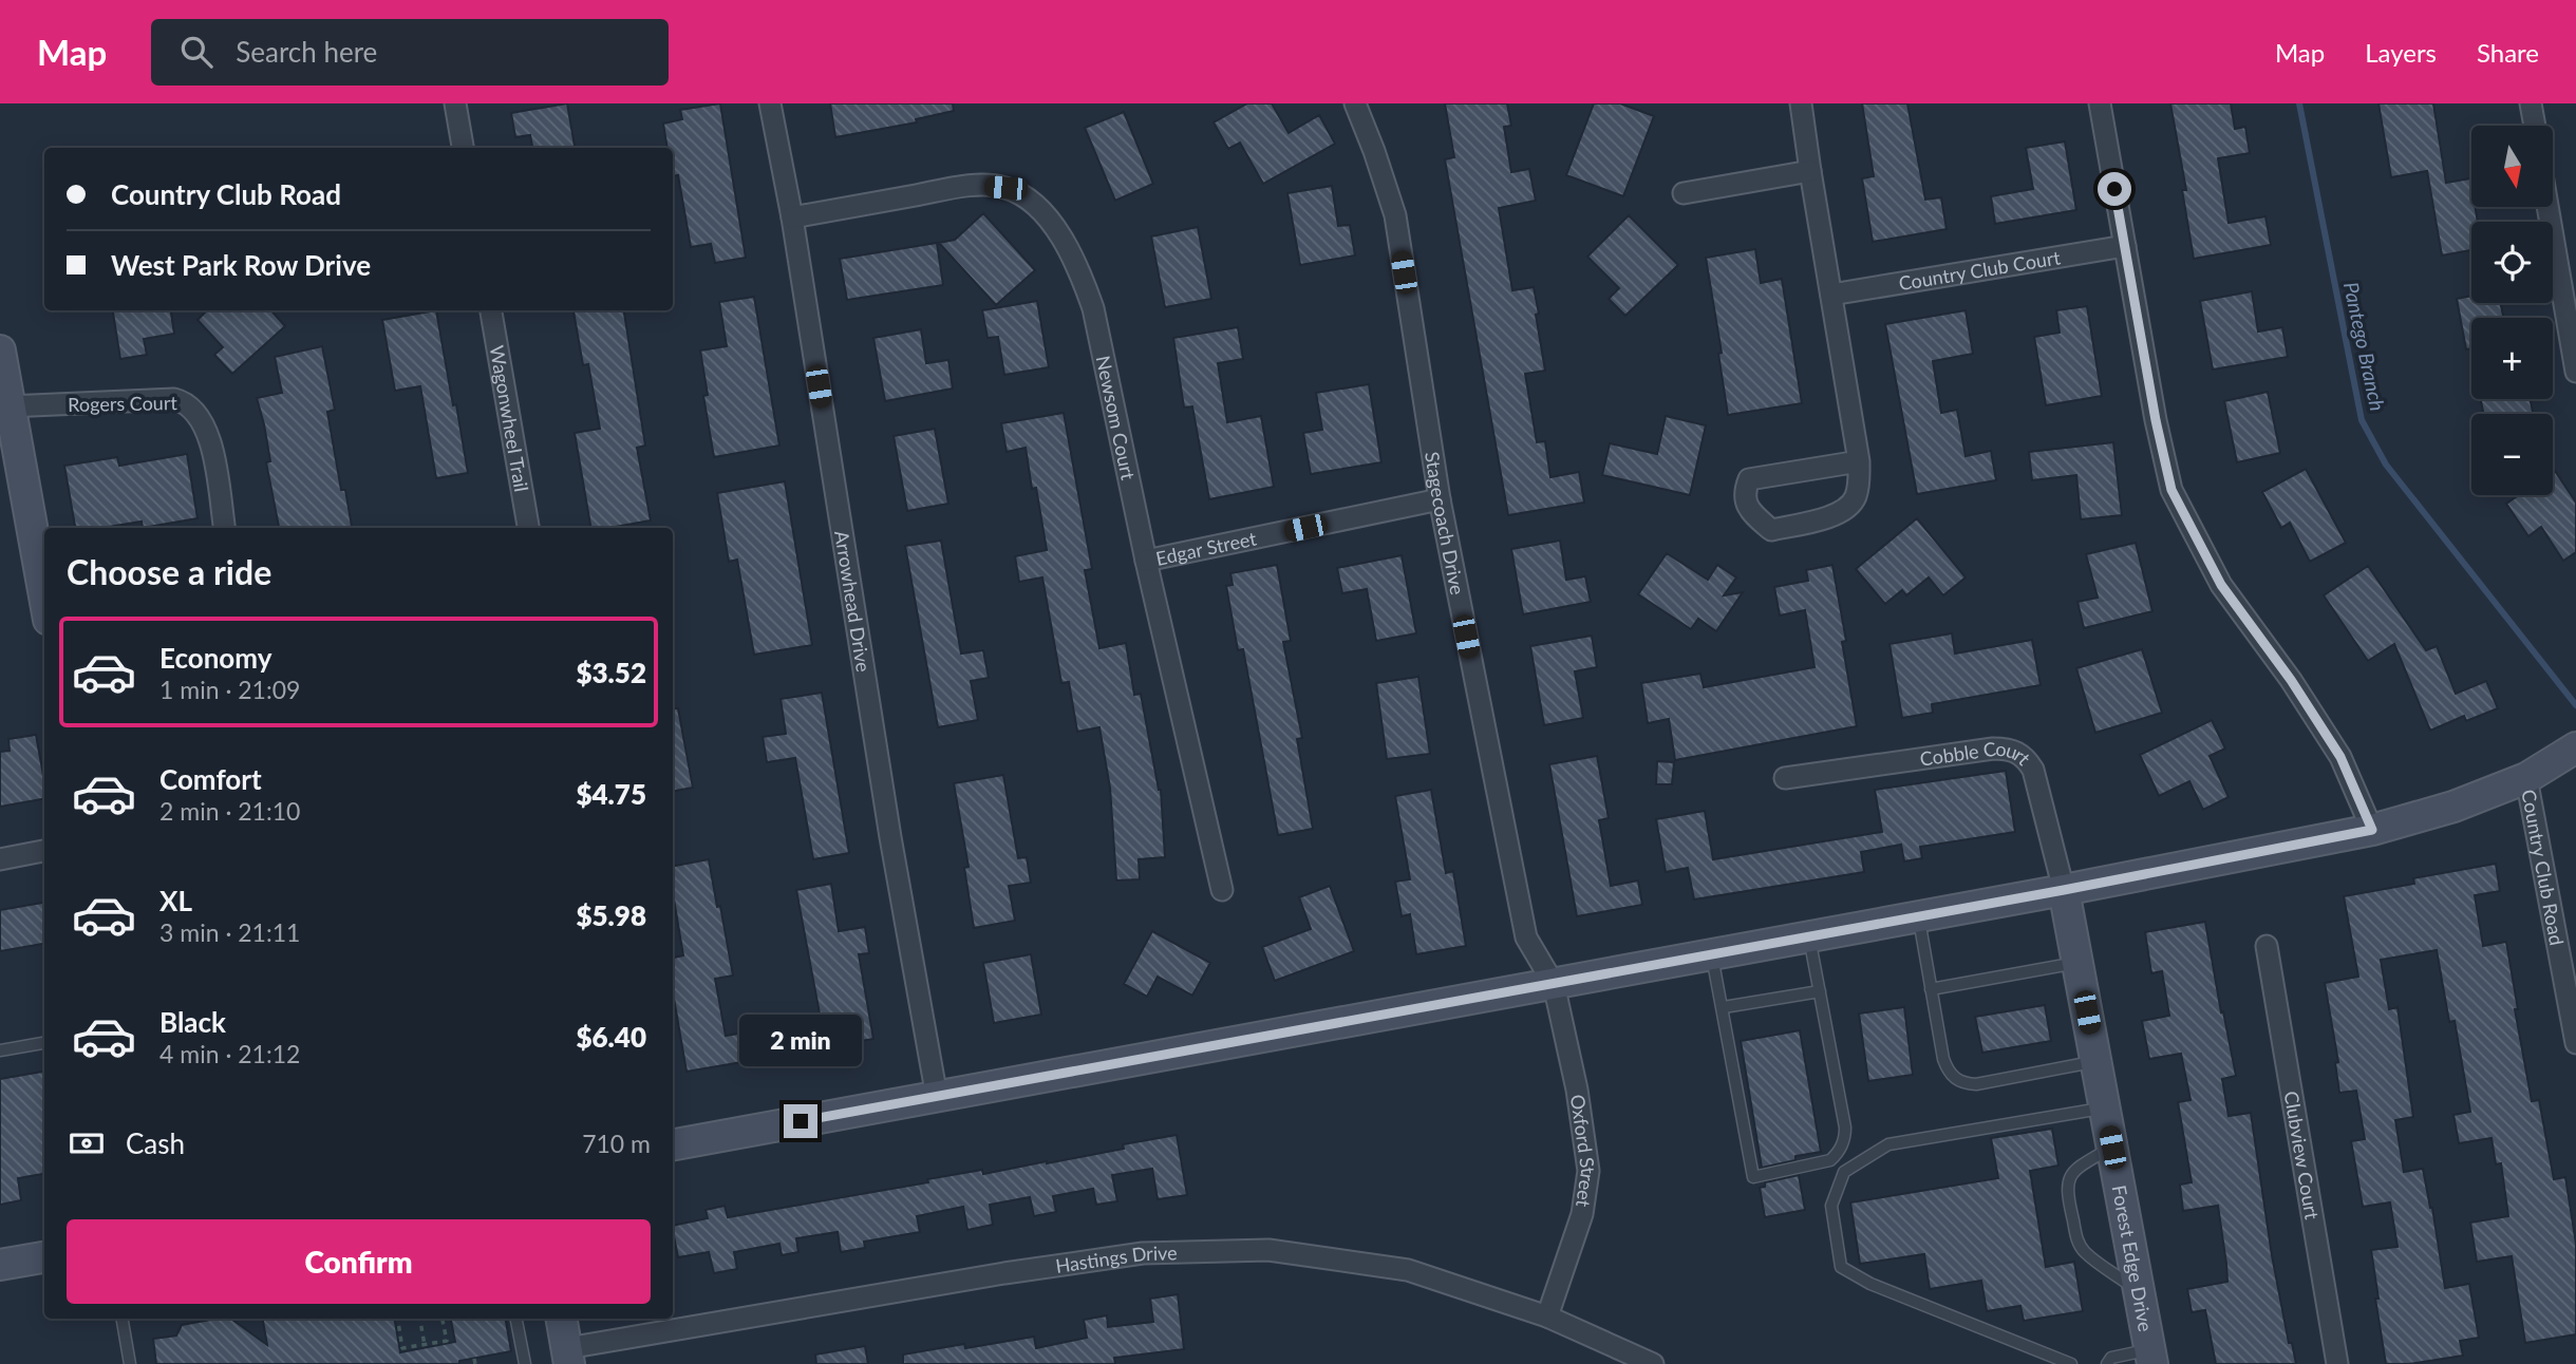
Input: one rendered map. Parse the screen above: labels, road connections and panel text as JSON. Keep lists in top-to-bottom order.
{
  "streets": {
    "main road": ["Forest Edge Drive"],
    "street": [
      "Country Club Court",
      "Rogers Court",
      "Newsom Court",
      "Wagonwheel Trail",
      "Stagecoach Drive",
      "Edgar Street",
      "Arrowhead Drive",
      "Cobble Court",
      "Country Club Road",
      "Oxford Street",
      "Clubview Court",
      "Hastings Drive"
    ]
  },
  "crossings": [
    ["Newsom Court", "Edgar Street"],
    ["Newsom Court", "Arrowhead Drive"],
    ["Stagecoach Drive", "Edgar Street"],
    ["Stagecoach Drive", "Oxford Street"],
    ["Cobble Court", "Forest Edge Drive"],
    ["Oxford Street", "Hastings Drive"]
  ],
  "water": ["Pantego Branch"],
  "north": "bottom",
  "page": {
    "header": "Map",
    "search": "Search here",
    "nav": ["Map", "Layers", "Share"],
    "map_buttons": ["+", "−"],
    "banner": ["Country Club Road", "West Park Row Drive"],
    "heading": "Choose a ride",
    "list": [
      {
        "name": "Economy",
        "note": "1 min · 21:09",
        "value": "$3.52"
      },
      {
        "name": "Comfort",
        "note": "2 min · 21:10",
        "value": "$4.75"
      },
      {
        "name": "XL",
        "note": "3 min · 21:11",
        "value": "$5.98"
      },
      {
        "name": "Black",
        "note": "4 min · 21:12",
        "value": "$6.40"
      }
    ],
    "bubble": "2 min",
    "pay": ["Cash", "710 m"],
    "buttons": "Confirm"
  }
}
